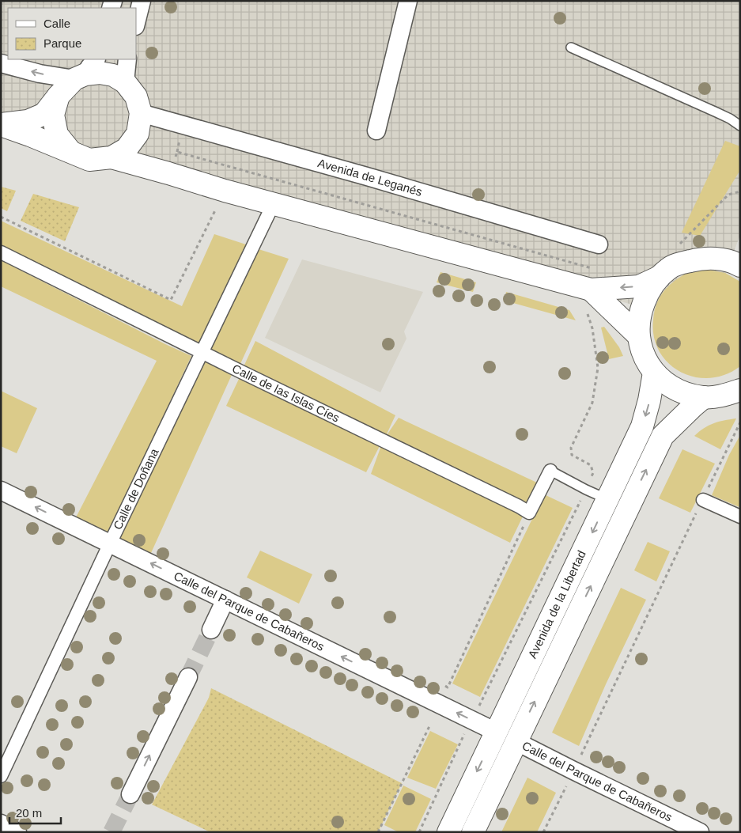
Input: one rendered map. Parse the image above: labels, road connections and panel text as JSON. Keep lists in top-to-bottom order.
{
  "streets": {
    "street": [
      "Avenida de Leganés",
      "Calle de las Islas Cíes",
      "Calle de Doñana",
      "Avenida de la Libertad",
      "Calle del Parque de Cabañeros"
    ]
  },
  "crossings": [
    ["Calle de las Islas Cíes", "Calle de Doñana"],
    ["Calle de Doñana", "Calle del Parque de Cabañeros"],
    ["Avenida de la Libertad", "Calle del Parque de Cabañeros"]
  ],
  "one_way": ["Calle del Parque de Cabañeros"],
  "legend": ["Calle", "Parque"],
  "scale_bar": "20 m"
}
